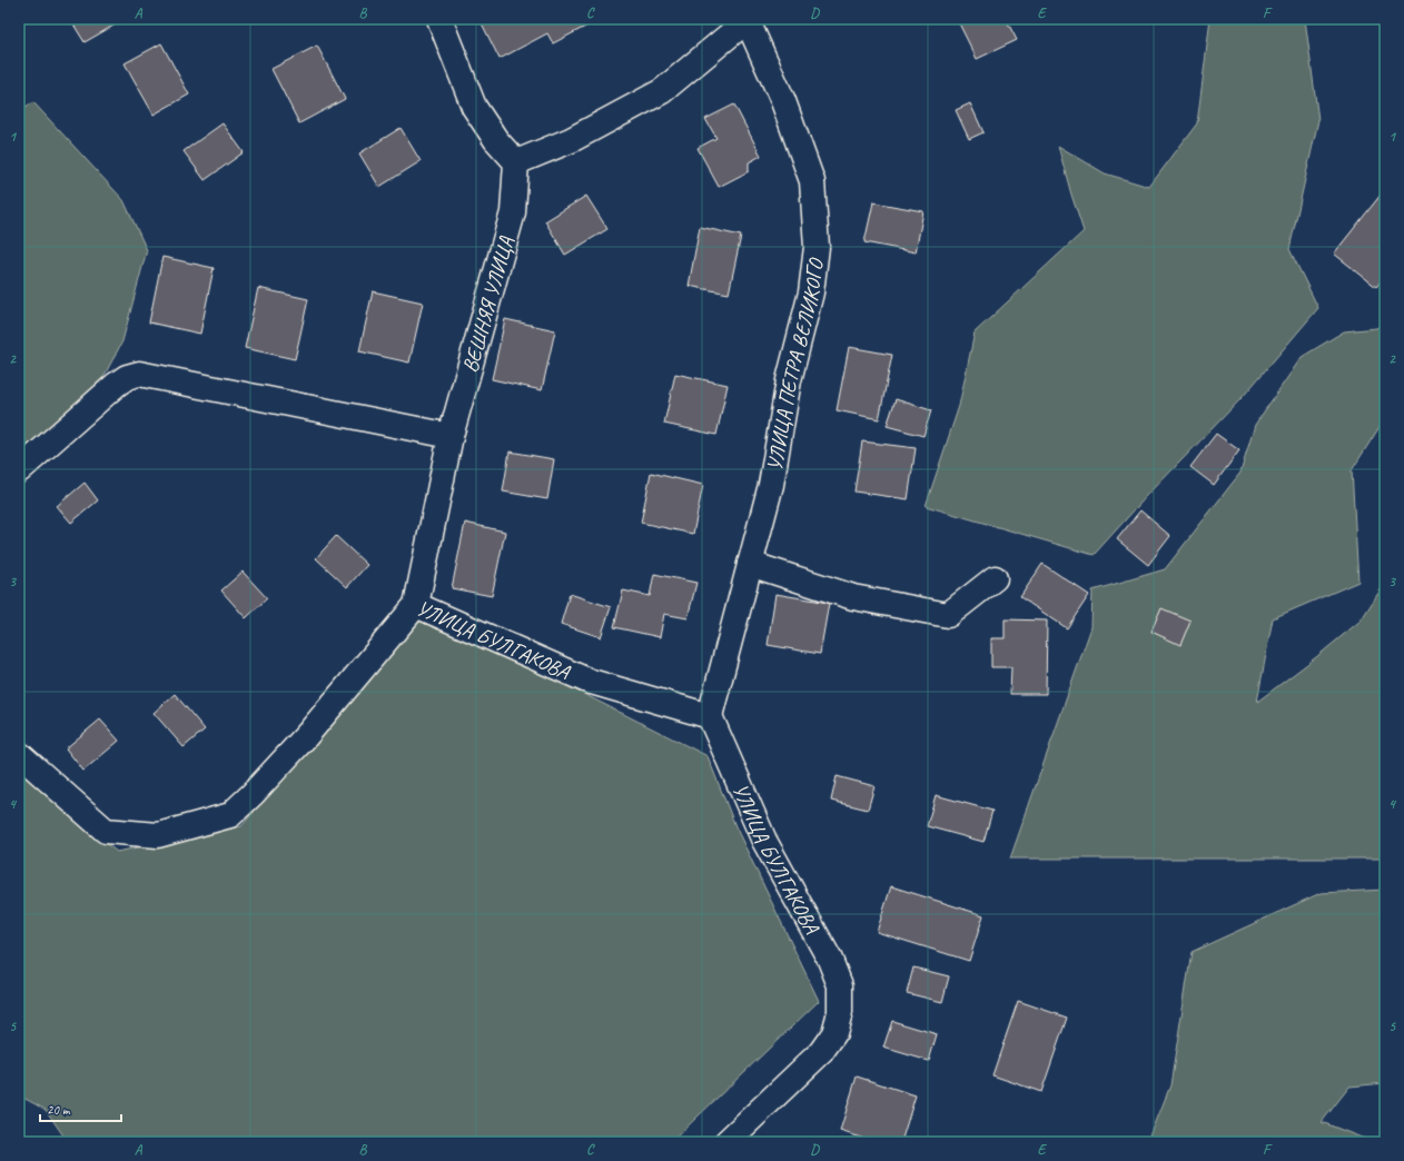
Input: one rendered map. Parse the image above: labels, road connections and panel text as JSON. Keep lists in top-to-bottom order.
{
  "streets": {
    "street": ["ВЕШНЯЯ УЛИЦА", "УЛИЦА ПЕТРА ВЕЛИКОГО", "УЛИЦА БУЛГАКОВА"]
  },
  "crossings": [
    ["ВЕШНЯЯ УЛИЦА", "УЛИЦА БУЛГАКОВА"],
    ["УЛИЦА ПЕТРА ВЕЛИКОГО", "УЛИЦА БУЛГАКОВА"]
  ],
  "scale_bar": "20 m",
  "grid": {
    "columns": [
      "A",
      "B",
      "C",
      "D",
      "E",
      "F"
    ],
    "rows": [
      "1",
      "2",
      "3",
      "4",
      "5"
    ]
  }
}
